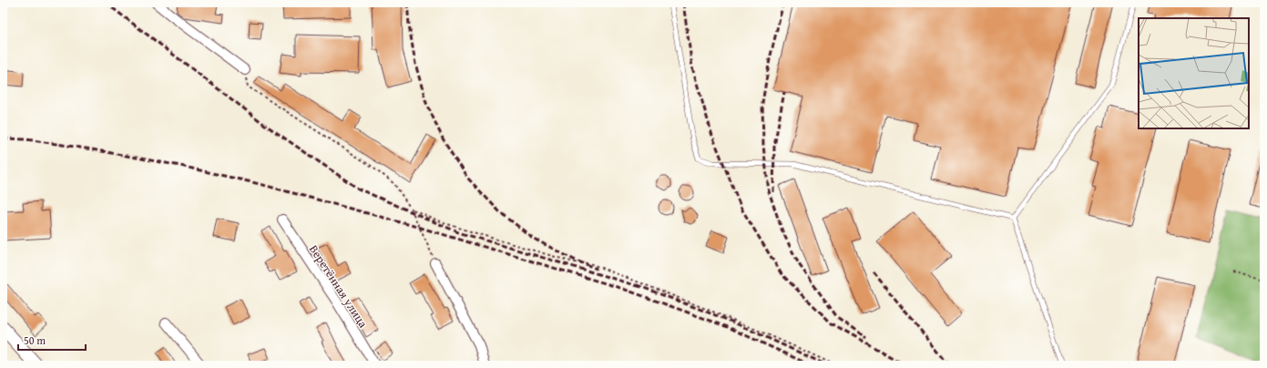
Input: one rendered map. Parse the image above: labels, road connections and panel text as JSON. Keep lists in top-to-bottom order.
{
  "streets": {
    "street": ["Веретённая улица"]
  },
  "scale_bar": "50 m"
}
